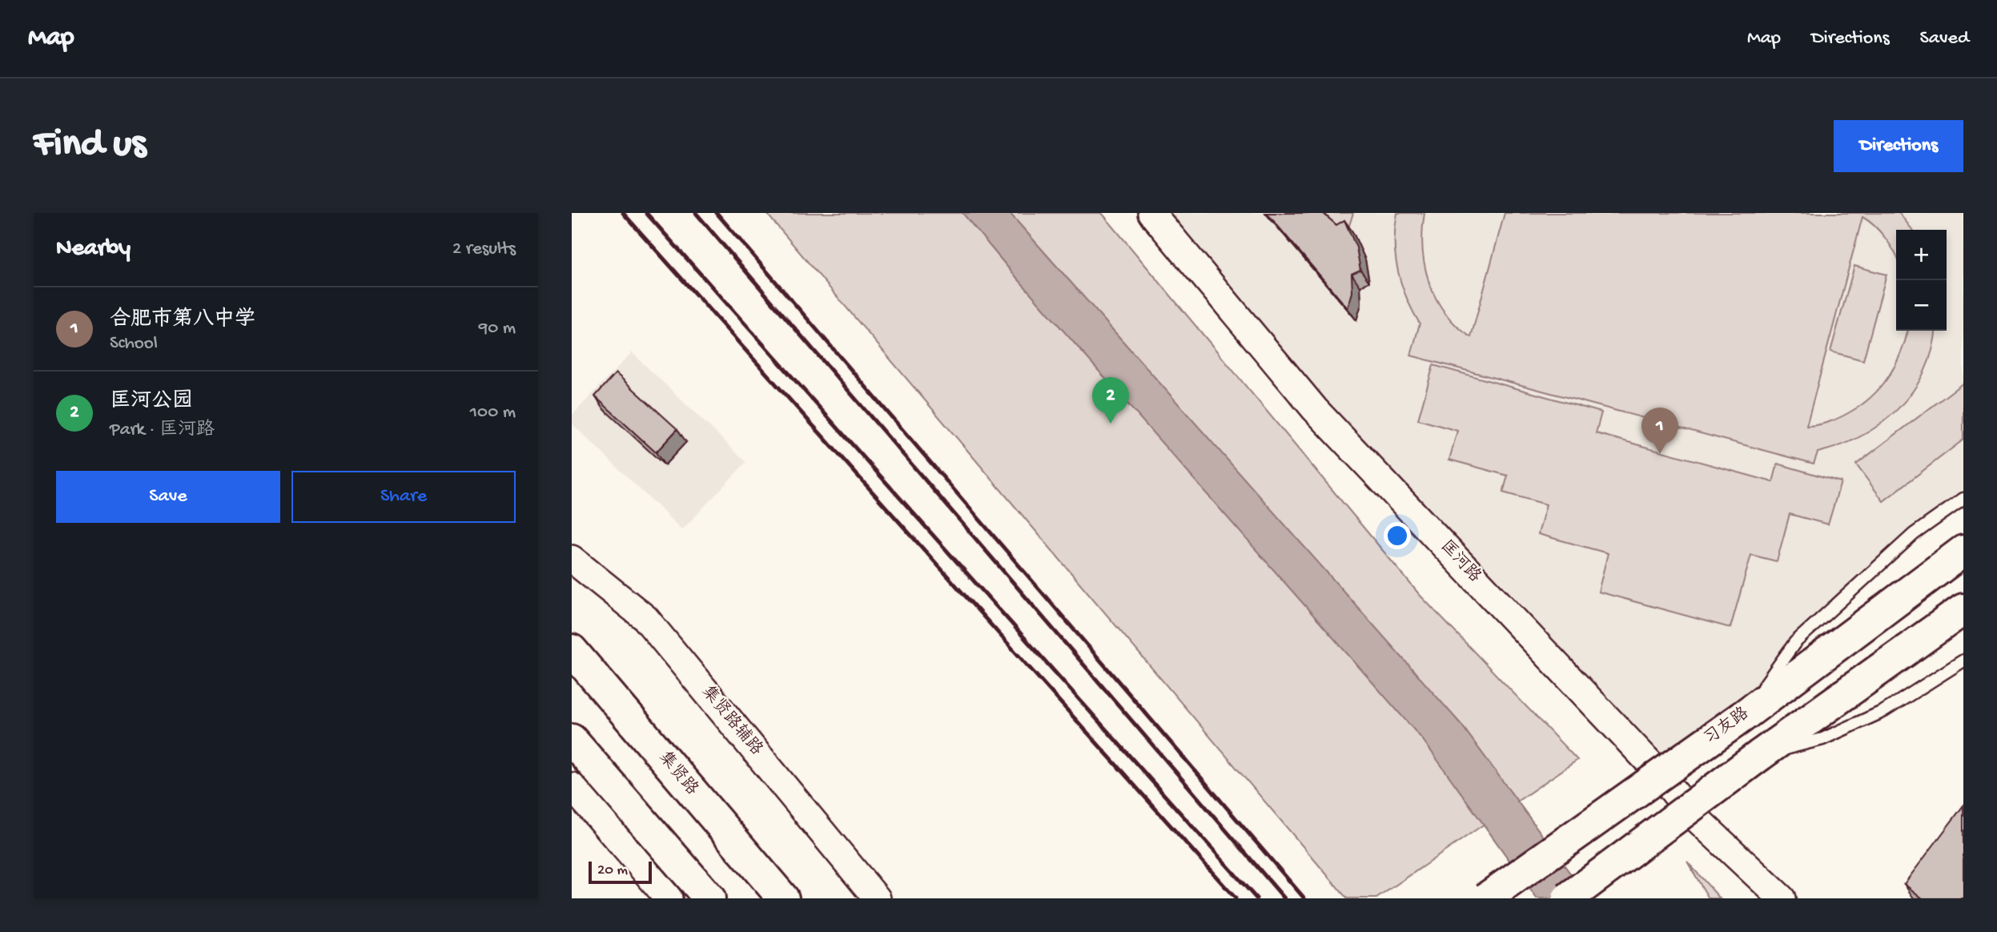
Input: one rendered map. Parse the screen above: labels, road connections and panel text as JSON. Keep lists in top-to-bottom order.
{
  "streets": {
    "main road": ["习友路", "集贤路"],
    "street": ["匡河路", "集贤路辅路"]
  },
  "scale_bar": "20 m",
  "page": {
    "header": "Map",
    "nav": ["Map", "Directions", "Saved"],
    "buttons": [
      "Directions",
      ["Save", "Share"]
    ],
    "title": "Find us",
    "heading": ["Nearby", "2 results"],
    "map_buttons": ["+", "−"],
    "list": [
      {
        "mark": "1",
        "name": "合肥市第八中学",
        "note": "School",
        "value": "90 m"
      },
      {
        "mark": "2",
        "name": "匡河公园",
        "note": "Park · 匡河路",
        "value": "100 m"
      }
    ],
    "pins": ["2", "1"],
    "scale": "20 m"
  }
}
